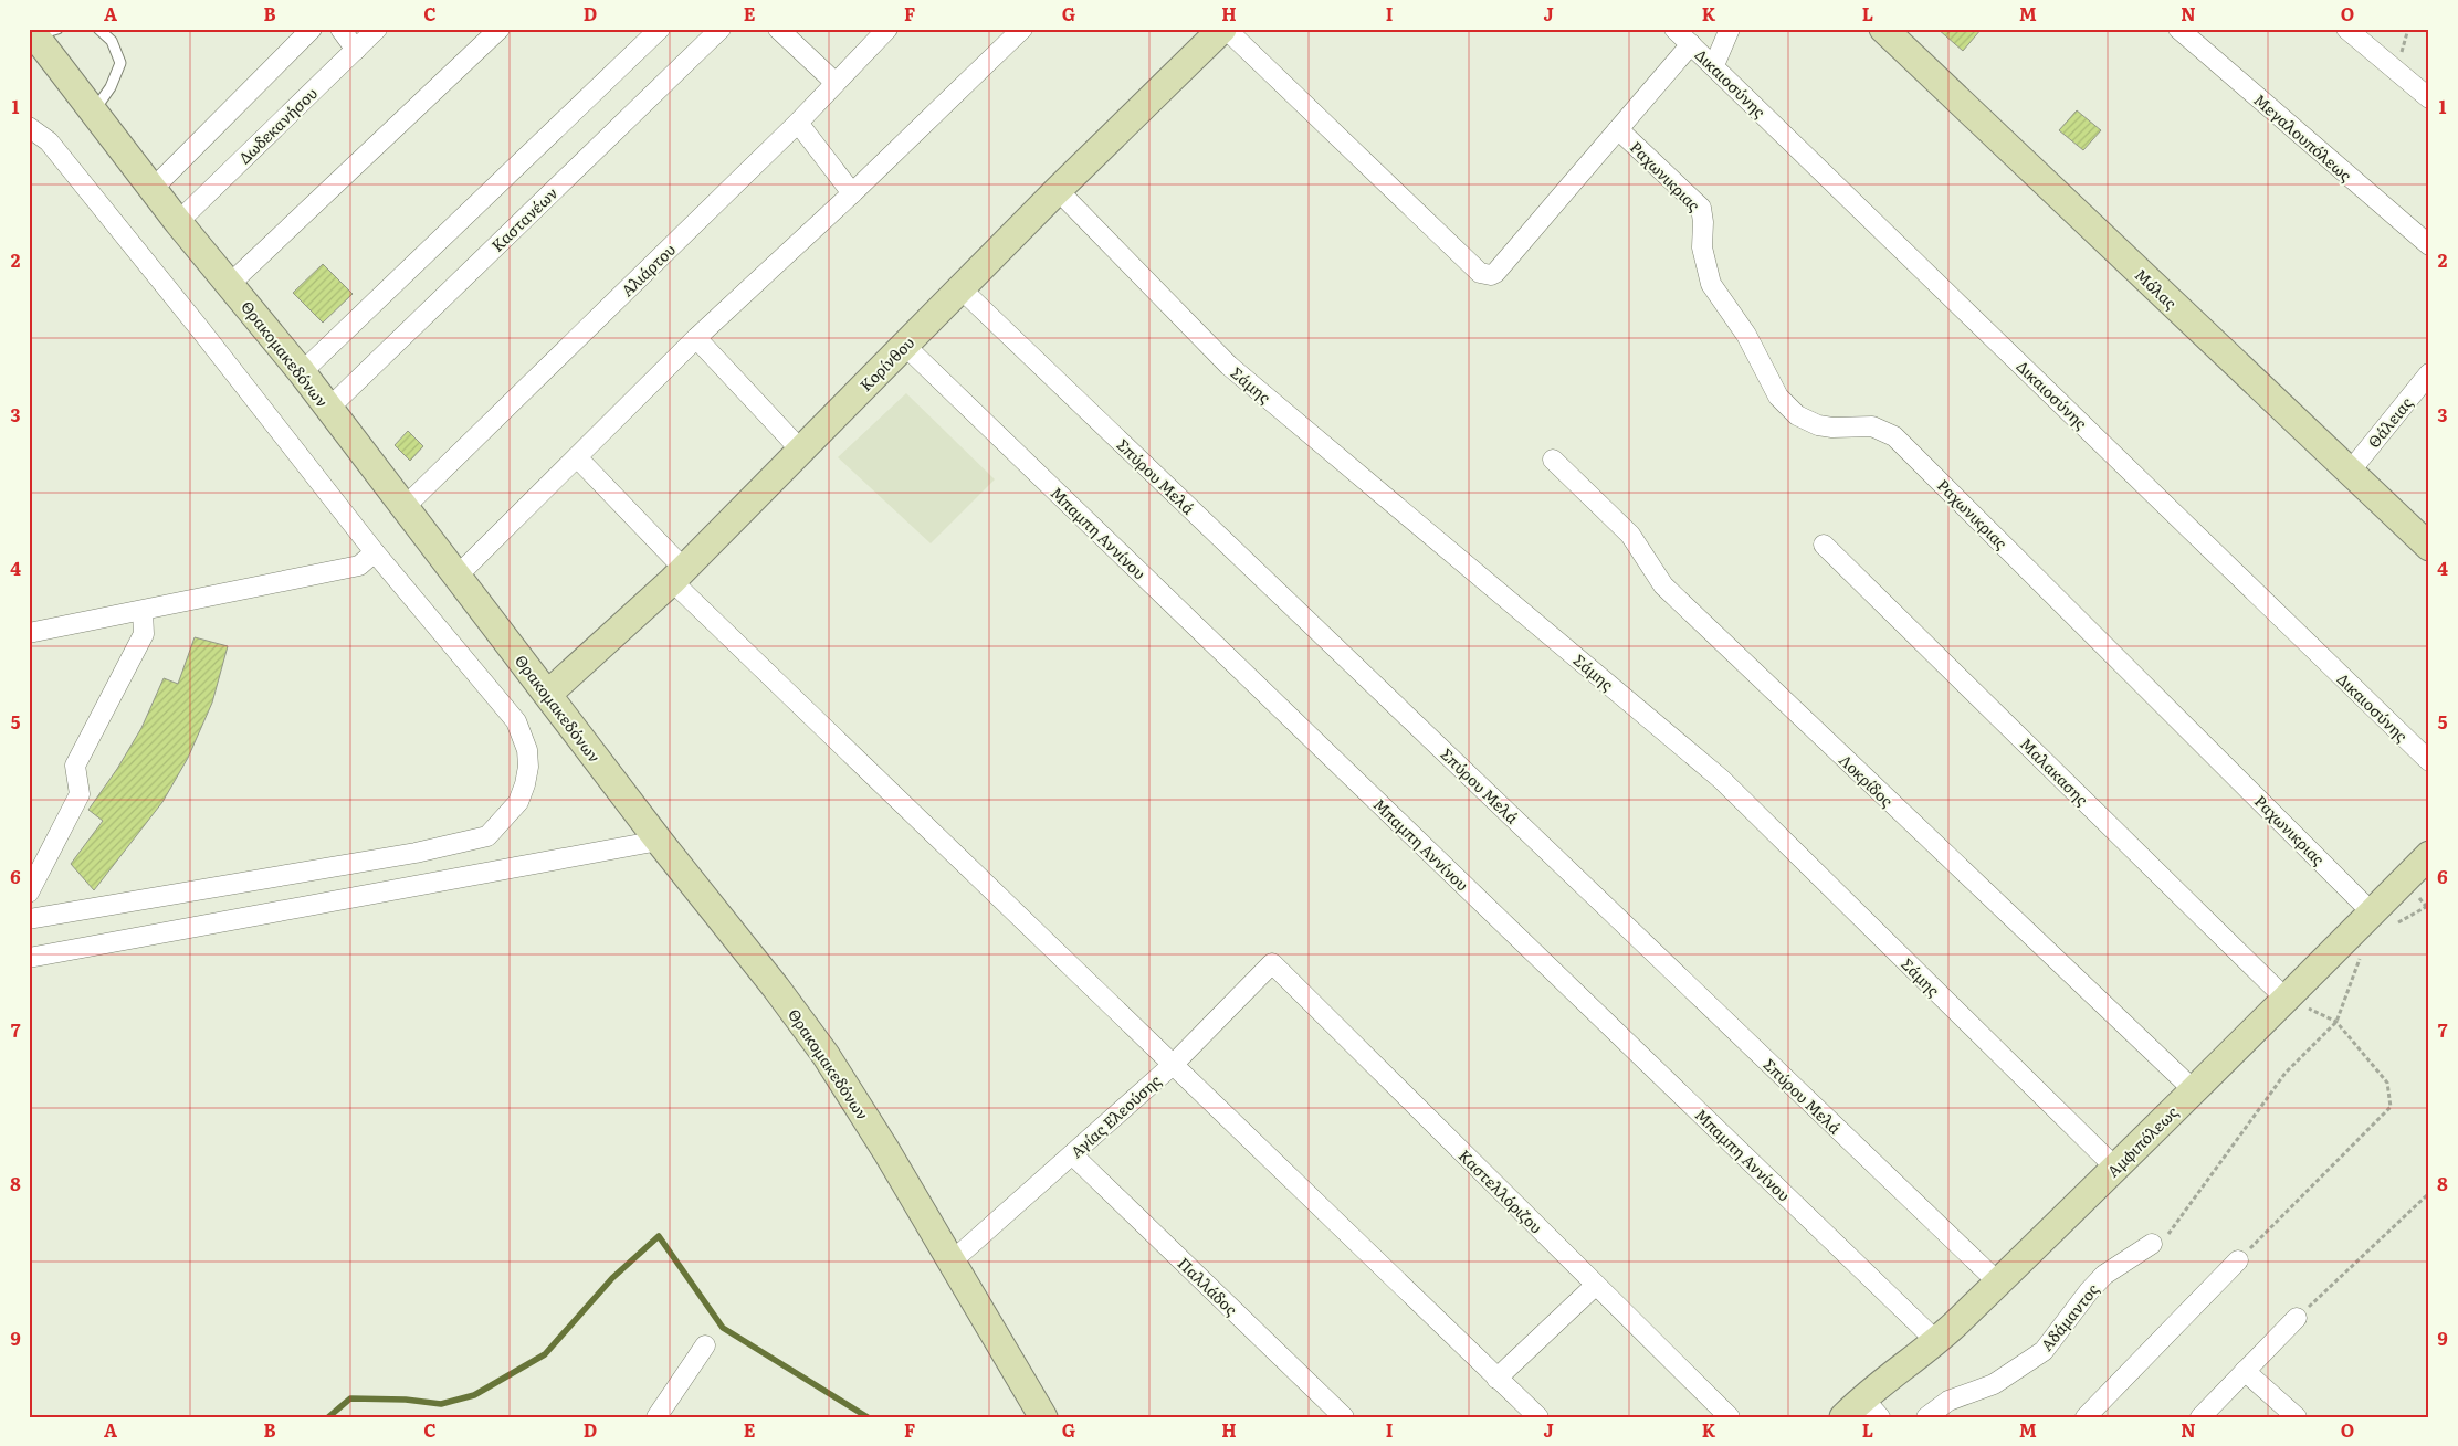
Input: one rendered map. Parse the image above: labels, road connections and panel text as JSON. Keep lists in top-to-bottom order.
{
  "streets": {
    "street": [
      "Δικαιοσύνης",
      "Δωδεκανήσου",
      "Μεγαλουπόλεως",
      "Ραχωνικριας",
      "Καστανέων",
      "Αλιάρτου",
      "Μόλας",
      "Θρακομακεδόνων",
      "Κορίνθου",
      "Σάμης",
      "Θάλειας",
      "Σπύρου Μελά",
      "Μπαμπη Αννίνου",
      "Μαλακασης",
      "Λοκρίδος",
      "Αγίας Ελεούσης",
      "Αμφιπόλεως",
      "Καστελλόριζου",
      "Παλλάδος",
      "Αδάμαντος"
    ]
  },
  "crossings": [
    ["Δωδεκανήσου", "Θρακομακεδόνων"],
    ["Ραχωνικριας", "Αμφιπόλεως"],
    ["Καστανέων", "Θρακομακεδόνων"],
    ["Αλιάρτου", "Θρακομακεδόνων"],
    ["Μόλας", "Θάλειας"],
    ["Θρακομακεδόνων", "Κορίνθου"],
    ["Θρακομακεδόνων", "Αγίας Ελεούσης"],
    ["Κορίνθου", "Σάμης"],
    ["Κορίνθου", "Σπύρου Μελά"],
    ["Κορίνθου", "Μπαμπη Αννίνου"],
    ["Σάμης", "Αμφιπόλεως"],
    ["Σπύρου Μελά", "Αμφιπόλεως"],
    ["Μπαμπη Αννίνου", "Αμφιπόλεως"],
    ["Μαλακασης", "Αμφιπόλεως"],
    ["Λοκρίδος", "Αμφιπόλεως"],
    ["Αγίας Ελεούσης", "Καστελλόριζου"],
    ["Αγίας Ελεούσης", "Παλλάδος"]
  ],
  "grid": {
    "columns": [
      "A",
      "B",
      "C",
      "D",
      "E",
      "F",
      "G",
      "H",
      "I",
      "J",
      "K",
      "L",
      "M",
      "N",
      "O"
    ],
    "rows": [
      "1",
      "2",
      "3",
      "4",
      "5",
      "6",
      "7",
      "8",
      "9"
    ]
  }
}
